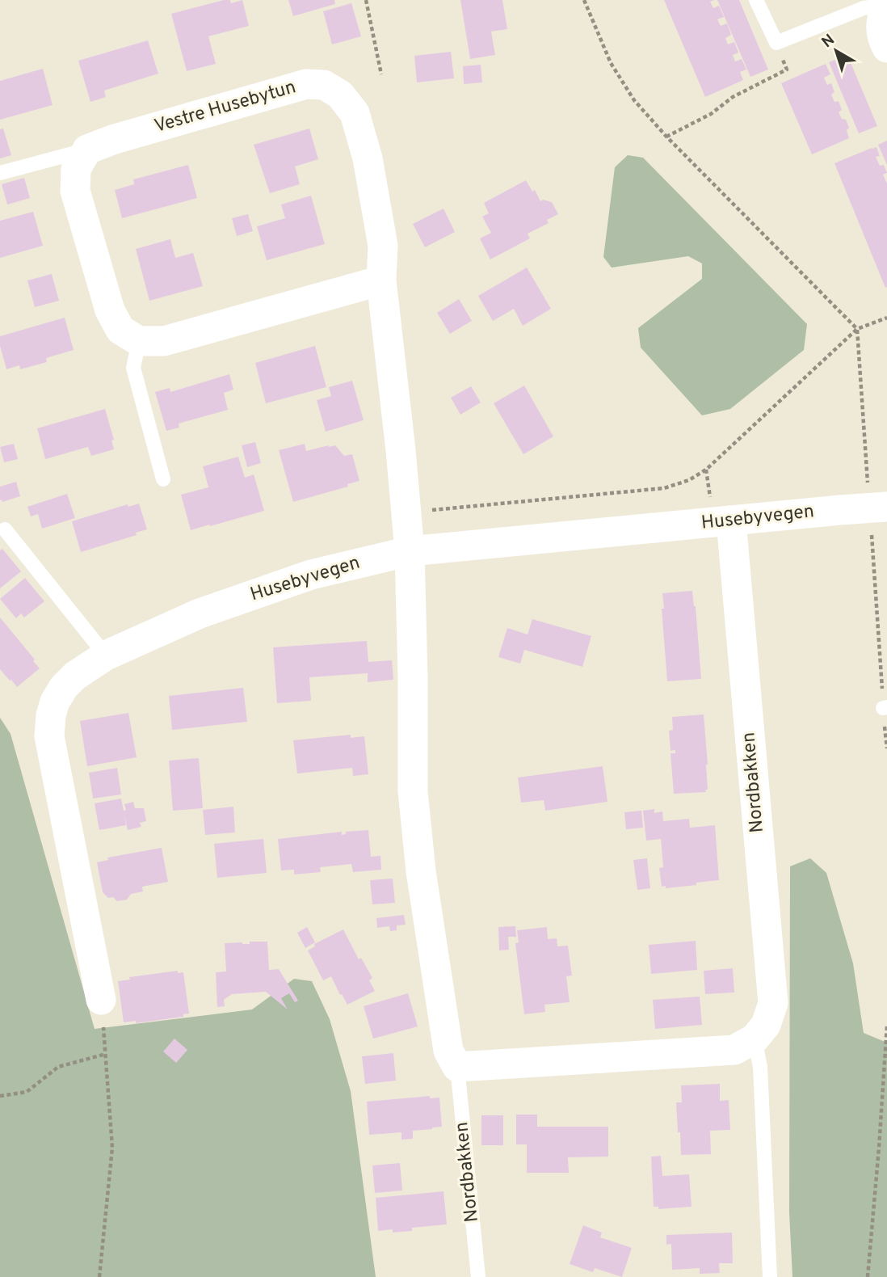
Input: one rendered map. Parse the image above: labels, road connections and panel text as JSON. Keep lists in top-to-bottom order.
{
  "streets": {
    "street": ["Vestre Husebytun", "Husebyvegen", "Nordbakken"]
  },
  "crossings": [
    ["Vestre Husebytun", "Husebyvegen"],
    ["Vestre Husebytun", "Nordbakken"],
    ["Husebyvegen", "Nordbakken"]
  ],
  "north": "top left"
}
